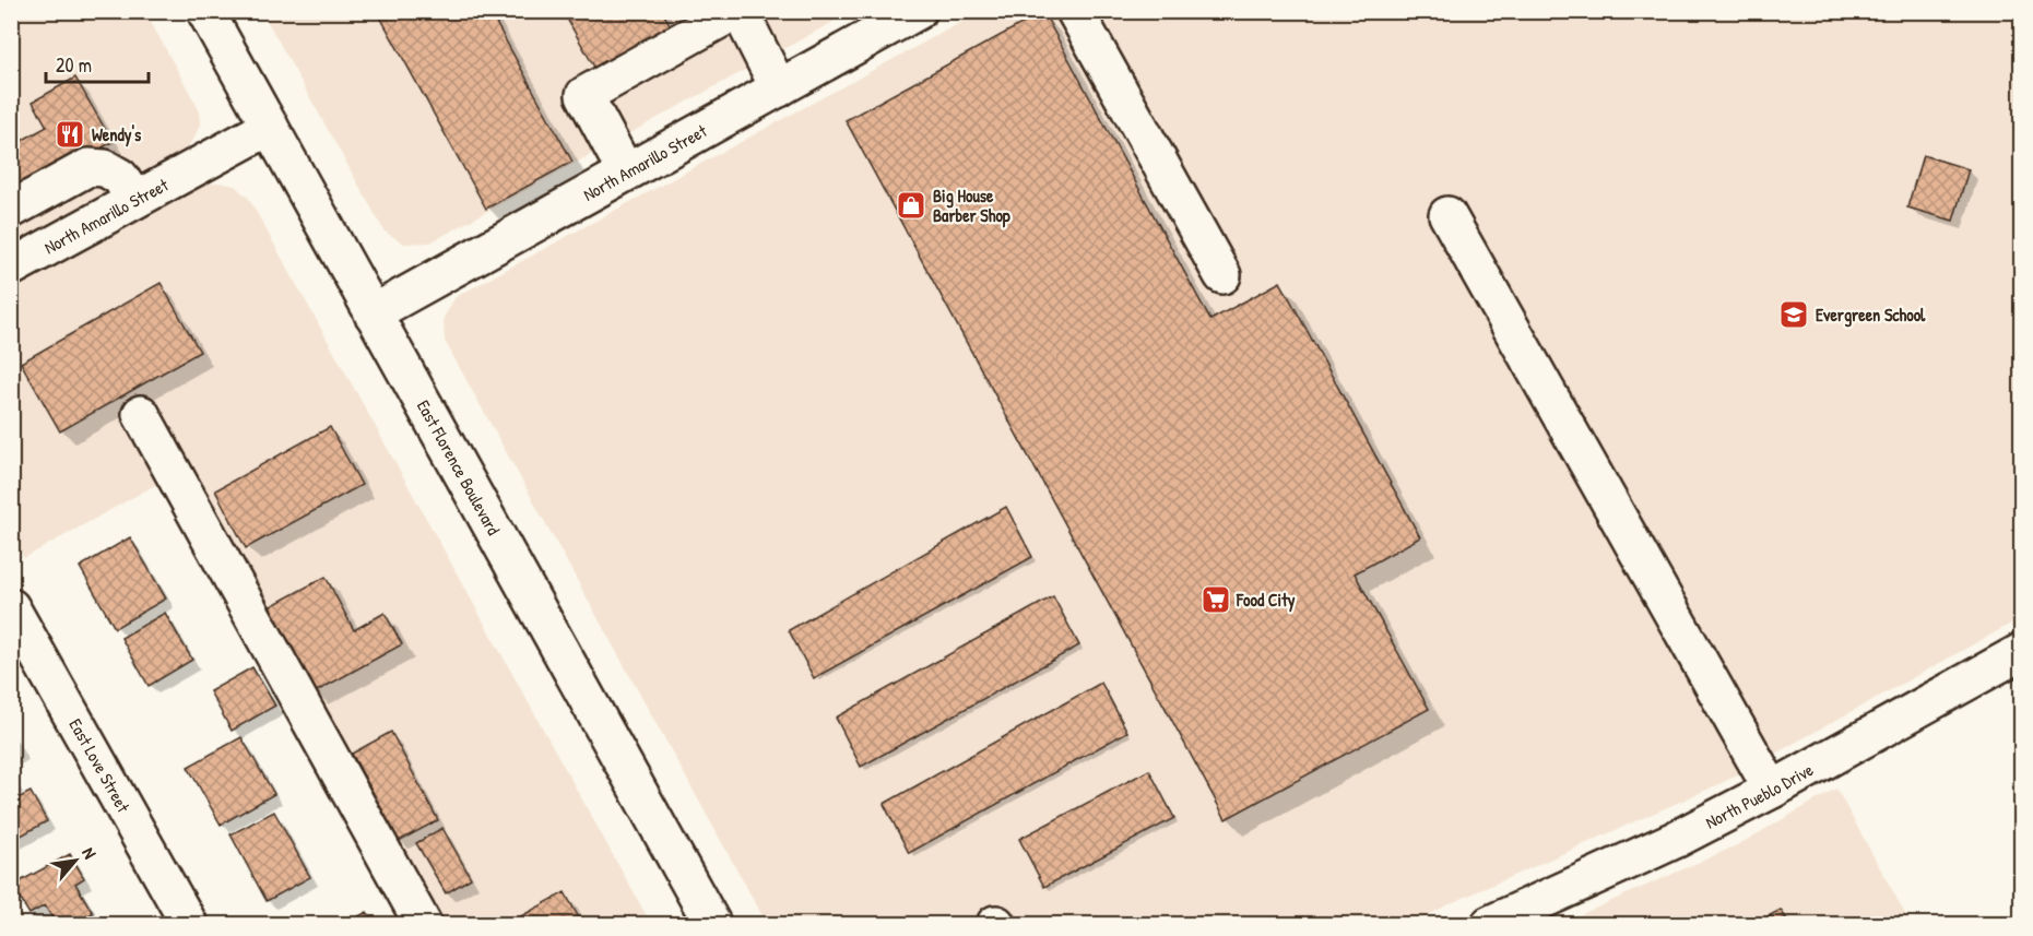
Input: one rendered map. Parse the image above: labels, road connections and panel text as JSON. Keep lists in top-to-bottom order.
{
  "streets": {
    "street": [
      "North Amarillo Street",
      "East Florence Boulevard",
      "East Love Street",
      "North Pueblo Drive"
    ]
  },
  "crossings": [
    ["North Amarillo Street", "East Florence Boulevard"]
  ],
  "places": {
    "restaurant": ["Wendy's"],
    "shop": ["Big House Barber Shop"],
    "school or university": ["Evergreen School"],
    "supermarket": ["Food City"]
  },
  "scale_bar": "20 m",
  "north": "top right"
}
